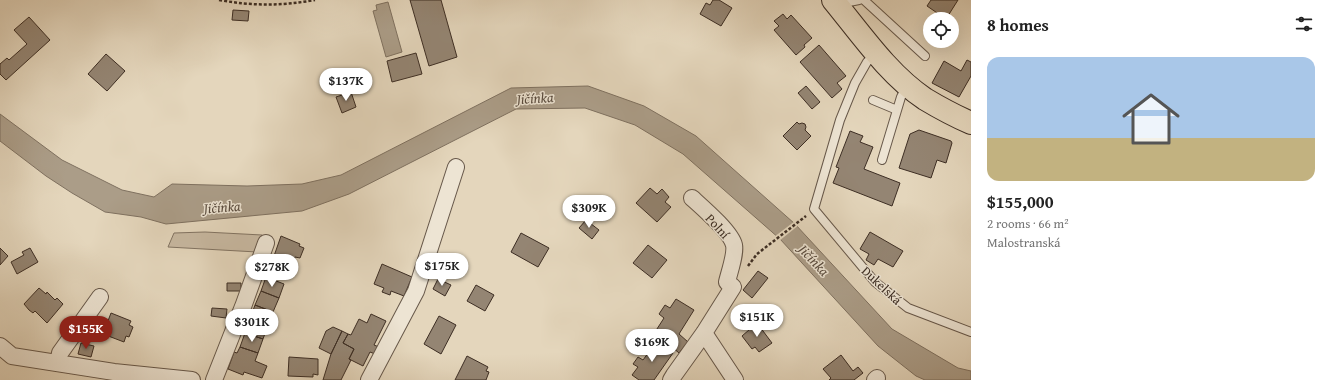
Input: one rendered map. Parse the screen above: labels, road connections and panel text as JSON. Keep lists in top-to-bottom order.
{
  "streets": {
    "street": ["Polní"],
    "lane": ["Dukelská"]
  },
  "water": ["Jičínka"],
  "page": {
    "heading": "8 homes",
    "list": [
      {
        "name": "$155,000",
        "note": "2 rooms · 66 m² · Malostranská"
      }
    ],
    "price": [
      "$137K",
      "$309K",
      "$175K",
      "$278K",
      "$151K",
      "$301K",
      "$155K",
      "$169K"
    ]
  }
}
